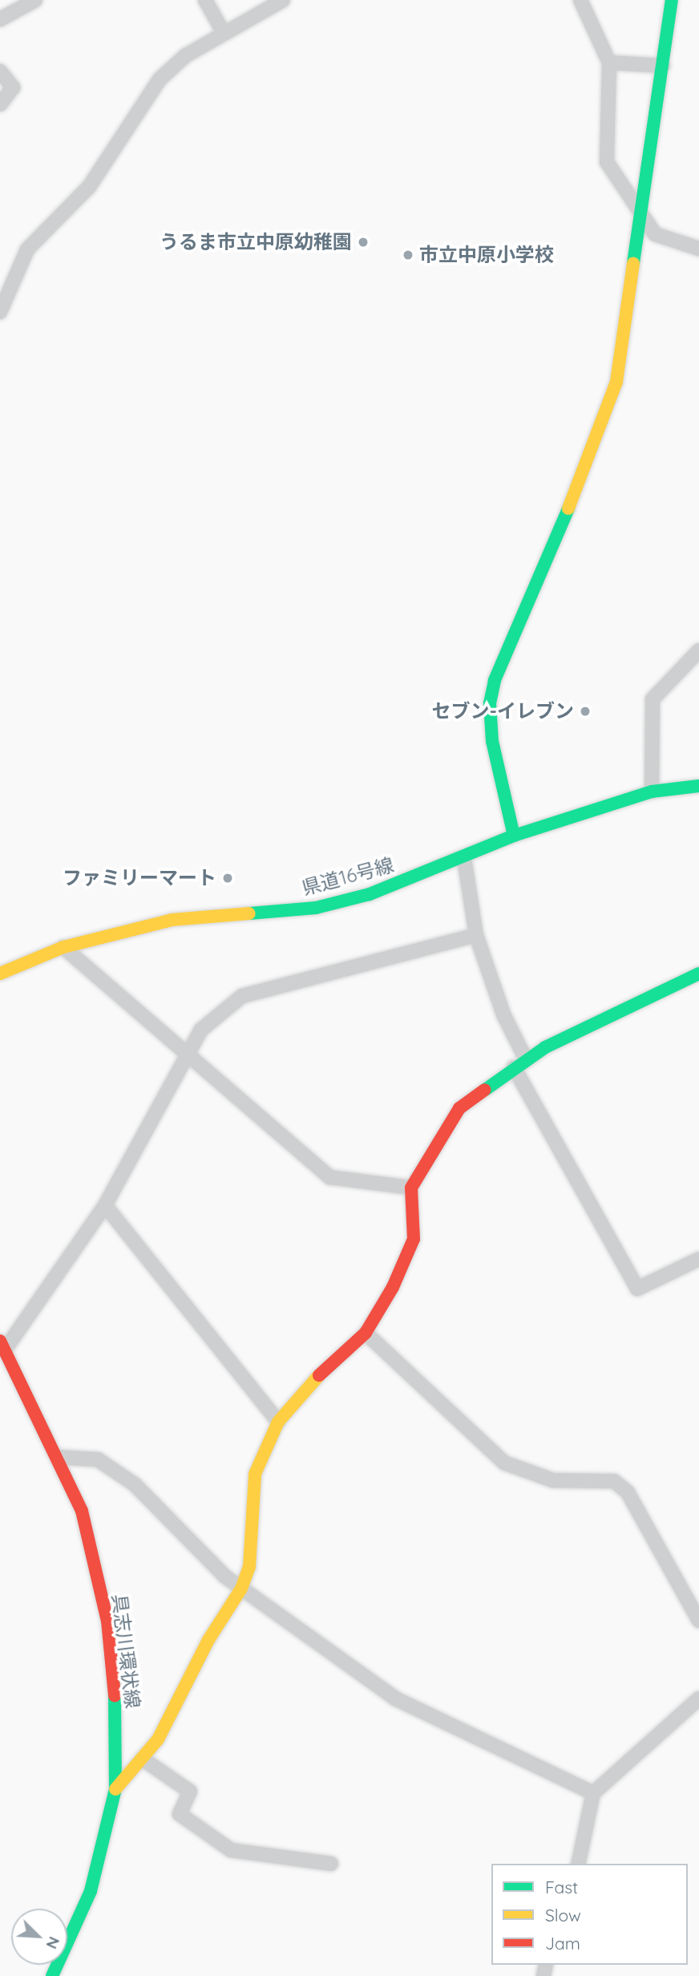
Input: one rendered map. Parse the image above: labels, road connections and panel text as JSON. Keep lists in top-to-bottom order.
{
  "streets": {
    "street": ["県道16号線", "具志川環状線"]
  },
  "places": [
    "うるま市立中原幼稚園",
    "市立中原小学校",
    "セブン-イレブン",
    "ファミリーマート"
  ],
  "legend": ["Fast", "Slow", "Jam"],
  "north": "bottom right"
}
